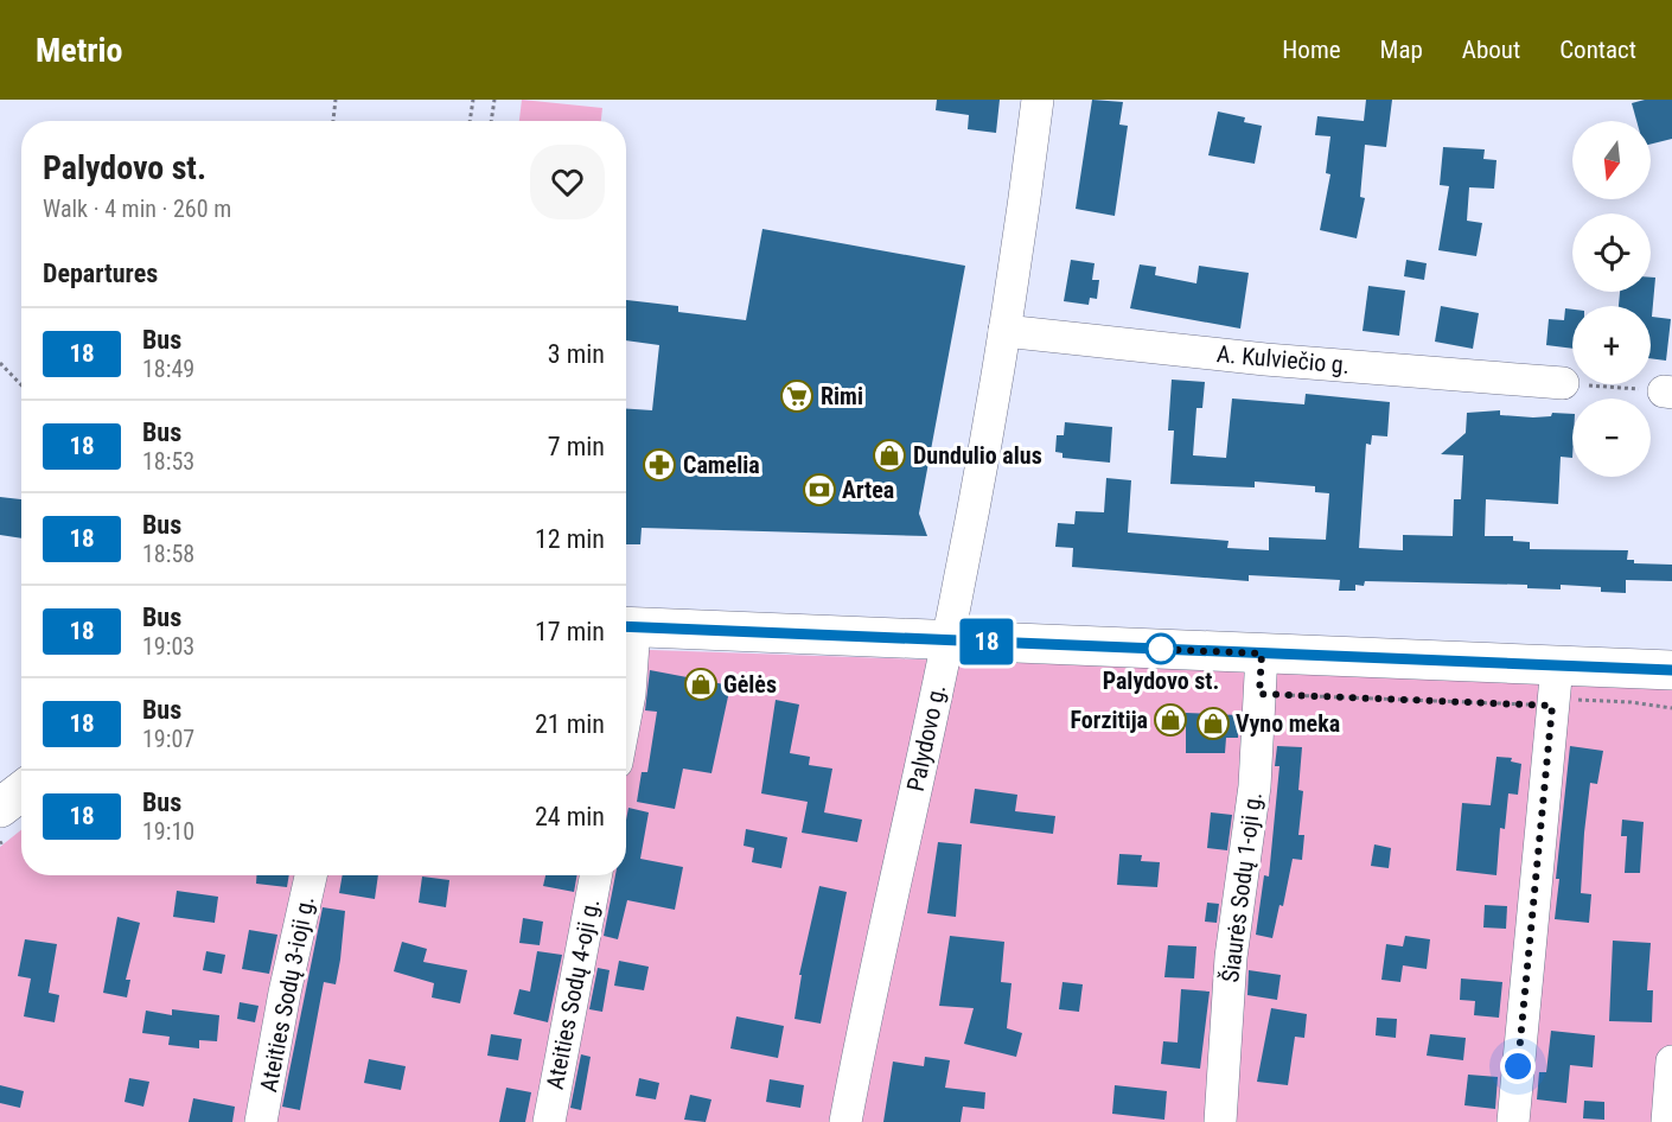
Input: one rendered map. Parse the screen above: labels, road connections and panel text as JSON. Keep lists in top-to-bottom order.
{
  "streets": {
    "street": [
      "A. Kulviečio g.",
      "Palydovo g.",
      "Šiaurės Sodų 1-oji g.",
      "Ateities Sodų 3-ioji g.",
      "Ateities Sodų 4-oji g."
    ]
  },
  "crossings": [
    ["A. Kulviečio g.", "Palydovo g."]
  ],
  "places": {
    "supermarket": ["Rimi"],
    "shop": [
      "Dundulio alus",
      "Gėlės",
      "Forzitija",
      "Vyno meka"
    ],
    "pharmacy": ["Camelia"],
    "bank": ["Artea"],
    "other": ["Palydovo st."]
  },
  "lines": ["bus line 18"],
  "north": "bottom",
  "page": {
    "header": "Metrio",
    "nav": [
      "Home",
      "Map",
      "About",
      "Contact"
    ],
    "on_map": "18",
    "map_buttons": ["+", "−"],
    "heading": [
      ["Palydovo st.", "Walk · 4 min · 260 m"],
      "Departures"
    ],
    "list": [
      {
        "mark": "18",
        "name": "Bus",
        "note": "18:49",
        "value": "3 min"
      },
      {
        "mark": "18",
        "name": "Bus",
        "note": "18:53",
        "value": "7 min"
      },
      {
        "mark": "18",
        "name": "Bus",
        "note": "18:58",
        "value": "12 min"
      },
      {
        "mark": "18",
        "name": "Bus",
        "note": "19:03",
        "value": "17 min"
      },
      {
        "mark": "18",
        "name": "Bus",
        "note": "19:07",
        "value": "21 min"
      },
      {
        "mark": "18",
        "name": "Bus",
        "note": "19:10",
        "value": "24 min"
      }
    ]
  }
}
